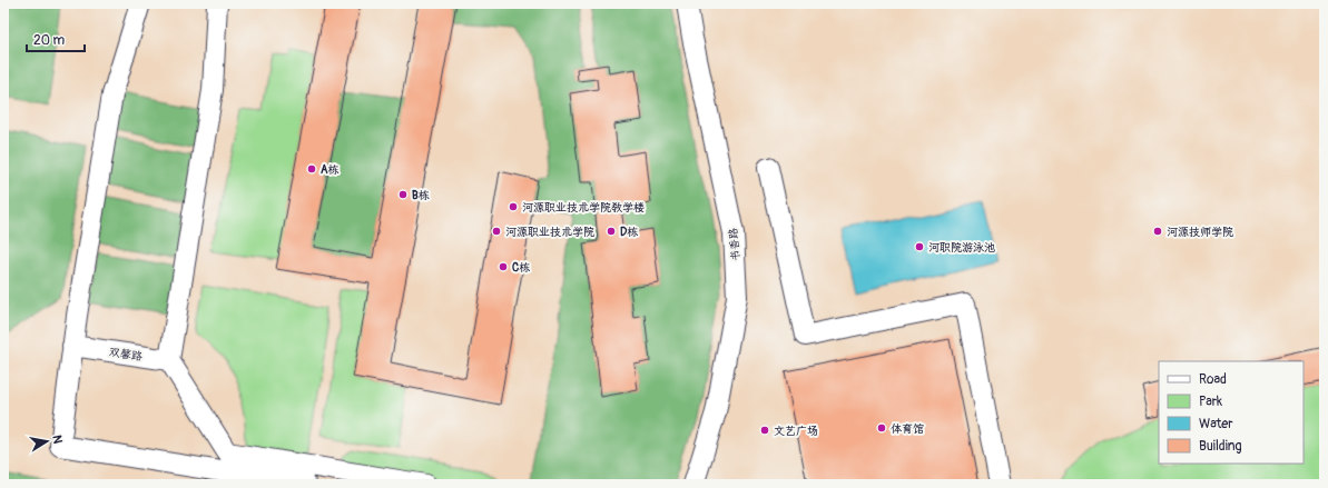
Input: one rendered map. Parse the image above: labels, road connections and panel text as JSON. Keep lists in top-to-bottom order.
{
  "streets": {
    "street": ["书香路", "双馨路"]
  },
  "places": [
    "A栋",
    "B栋",
    "河源职业技术学院教学楼",
    "河源职业技术学院",
    "D栋",
    "河源技师学院",
    "河职院游泳池",
    "C栋",
    "体育馆",
    "文艺广场"
  ],
  "legend": [
    "Road",
    "Park",
    "Water",
    "Building"
  ],
  "scale_bar": "20 m",
  "north": "right"
}
